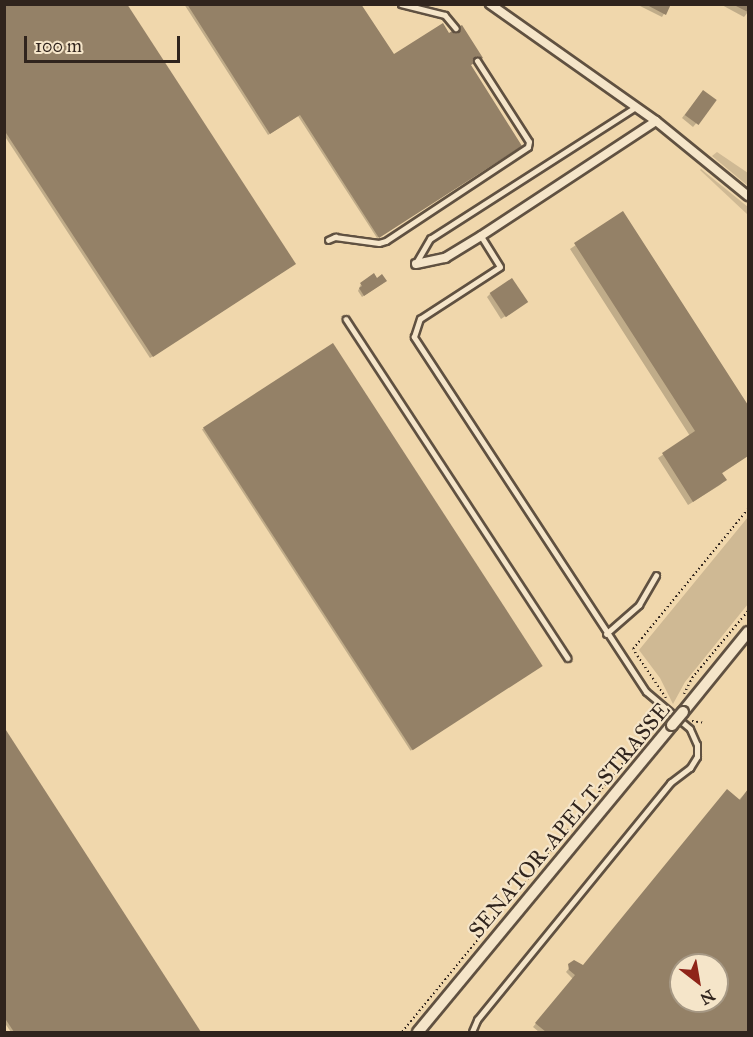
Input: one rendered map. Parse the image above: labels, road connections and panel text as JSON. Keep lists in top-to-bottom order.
{
  "streets": {
    "street": ["SENATOR-APELT-STRASSE"]
  },
  "scale_bar": "100 m",
  "north": "bottom right"
}
